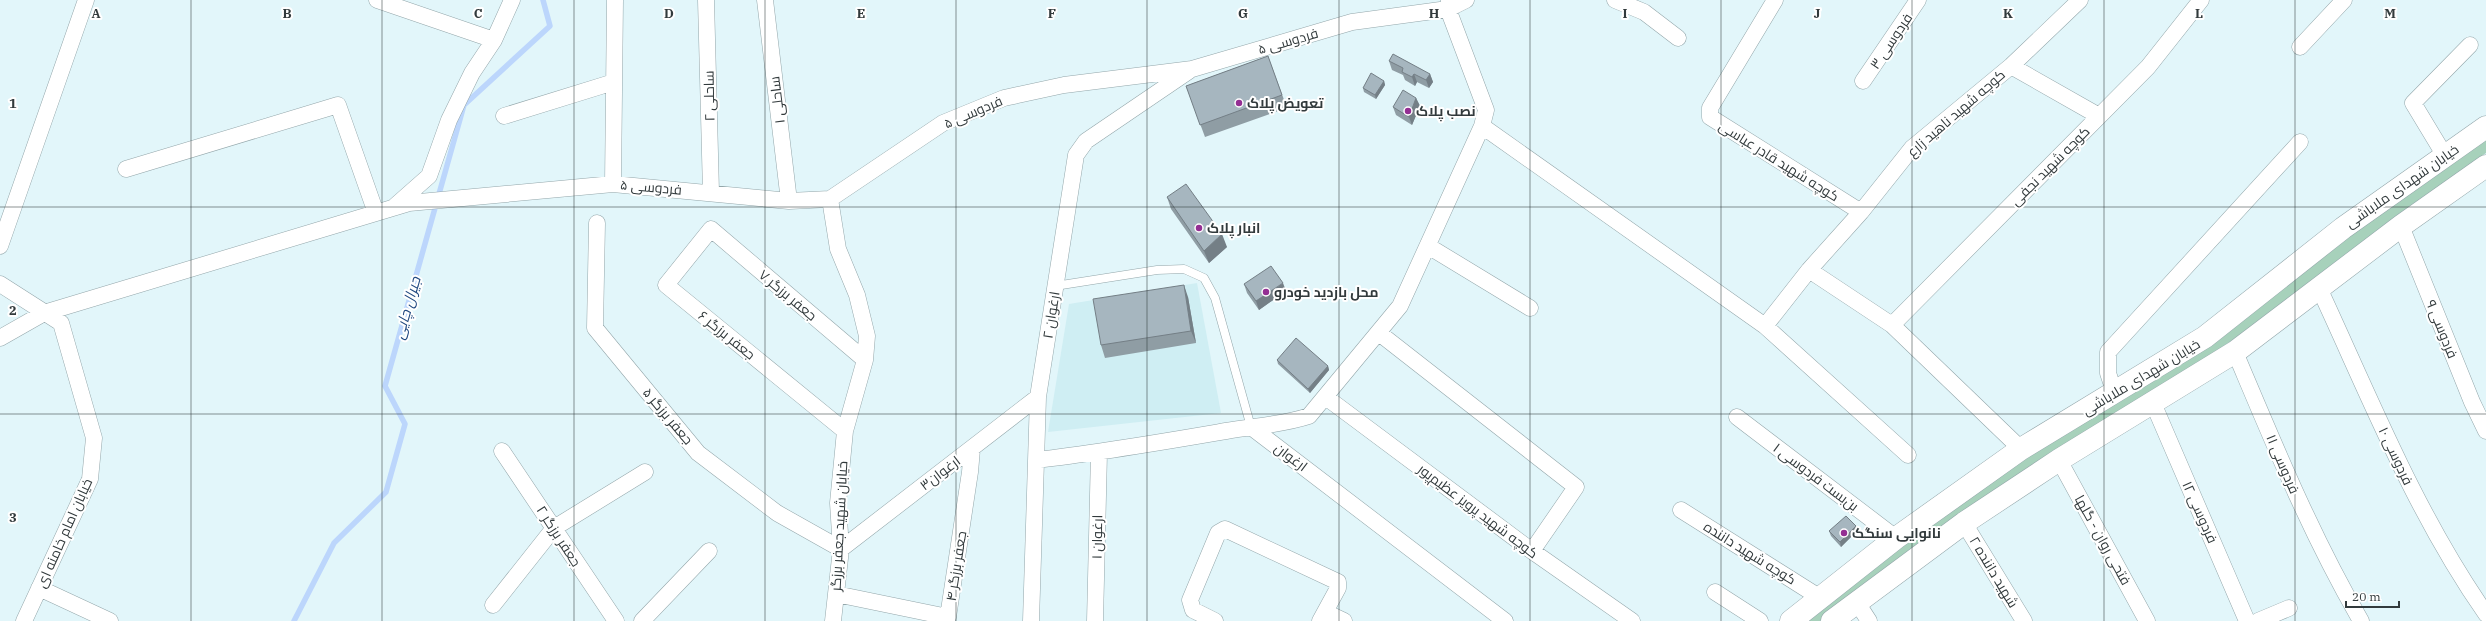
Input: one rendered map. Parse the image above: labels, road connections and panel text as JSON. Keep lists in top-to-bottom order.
{
  "streets": {
    "main road": ["خیابان شهدای ملاباشی"],
    "street": [
      "فردوسی ۵",
      "فردوسی ۳",
      "ساحلی ۲",
      "ساحلی ۱",
      "کوچه شهید ناهید زارع",
      "کوچه شهید قادر عباسی",
      "کوچه شهید نجفی",
      "جعفر برزگر ۷",
      "ارغوان ۲",
      "فردوسی ۹",
      "جعفر برزگر ۶",
      "جعفر برزگر ۵",
      "فردوسی ۱۰",
      "ارغوان",
      "فردوسی ۱۱",
      "ارغوان۳",
      "بن‌بست فردوسی ۱",
      "کوچه شهید پرویز عظیم‌پور",
      "فردوسی ۱۲",
      "خیابان شهید جعفر برزگر",
      "خیابان امام خامنه ای",
      "جعفر برزگر ۲",
      "ارغوان ۱",
      "فتحی روان - گلها",
      "کوچه شهید داننده",
      "جعفر برزگر ۴",
      "شهید داننده ۲"
    ]
  },
  "crossings": [
    ["فردوسی ۵", "ساحلی ۲"],
    ["فردوسی ۵", "ساحلی ۱"],
    ["فردوسی ۵", "ارغوان ۲"],
    ["فردوسی ۵", "خیابان شهید جعفر برزگر"],
    ["فردوسی ۵", "خیابان امام خامنه ای"],
    ["کوچه شهید ناهید زارع", "کوچه شهید قادر عباسی"],
    ["خیابان شهدای ملاباشی", "فردوسی ۹"],
    ["خیابان شهدای ملاباشی", "فردوسی ۱۰"],
    ["خیابان شهدای ملاباشی", "فردوسی ۱۱"],
    ["خیابان شهدای ملاباشی", "بن‌بست فردوسی ۱"],
    ["خیابان شهدای ملاباشی", "فردوسی ۱۲"],
    ["خیابان شهدای ملاباشی", "فتحی روان - گلها"],
    ["خیابان شهدای ملاباشی", "کوچه شهید داننده"],
    ["خیابان شهدای ملاباشی", "شهید داننده ۲"],
    ["جعفر برزگر ۷", "جعفر برزگر ۶"],
    ["جعفر برزگر ۷", "خیابان شهید جعفر برزگر"],
    ["ارغوان ۲", "ارغوان۳"],
    ["جعفر برزگر ۶", "خیابان شهید جعفر برزگر"],
    ["جعفر برزگر ۵", "ارغوان۳"],
    ["جعفر برزگر ۵", "خیابان شهید جعفر برزگر"],
    ["ارغوان۳", "خیابان شهید جعفر برزگر"],
    ["ارغوان۳", "جعفر برزگر ۴"],
    ["خیابان شهید جعفر برزگر", "جعفر برزگر ۴"]
  ],
  "water": ["جیرال چایی"],
  "places": [
    "تعویض پلاک",
    "نصب پلاک",
    "انبار پلاک",
    "محل بازدید خودرو",
    "نانوایی سنگک"
  ],
  "scale_bar": "20 m",
  "grid": {
    "columns": [
      "A",
      "B",
      "C",
      "D",
      "E",
      "F",
      "G",
      "H",
      "I",
      "J",
      "K",
      "L",
      "M"
    ],
    "rows": ["1", "2", "3"]
  }
}
